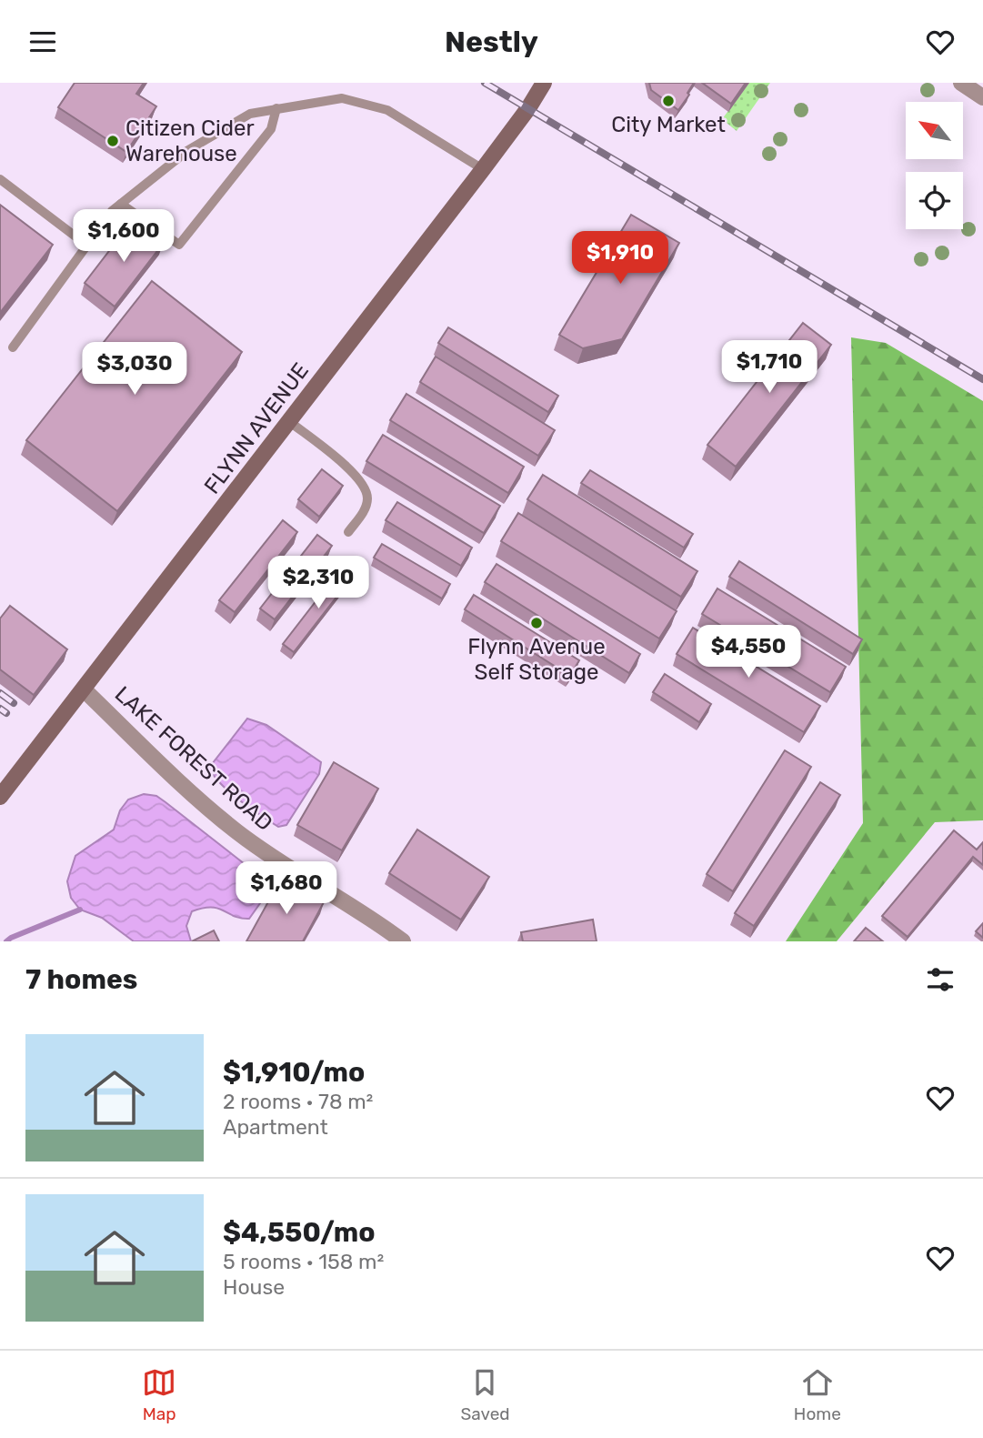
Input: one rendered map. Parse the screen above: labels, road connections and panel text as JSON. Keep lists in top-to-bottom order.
{
  "streets": {
    "street": ["FLYNN AVENUE", "LAKE FOREST ROAD"]
  },
  "crossings": [
    ["FLYNN AVENUE", "LAKE FOREST ROAD"]
  ],
  "places": ["City Market", "Citizen Cider Warehouse", "Flynn Avenue Self Storage"],
  "north": "top left",
  "page": {
    "header": "Nestly",
    "price": [
      "$1,600",
      "$1,910",
      "$1,710",
      "$3,030",
      "$2,310",
      "$4,550",
      "$1,680"
    ],
    "heading": "7 homes",
    "list": [
      {
        "name": "$1,910/mo",
        "note": "2 rooms · 78 m² · Apartment"
      },
      {
        "name": "$4,550/mo",
        "note": "5 rooms · 158 m² · House"
      }
    ],
    "tabs": ["Map", "Saved", "Home"]
  }
}
